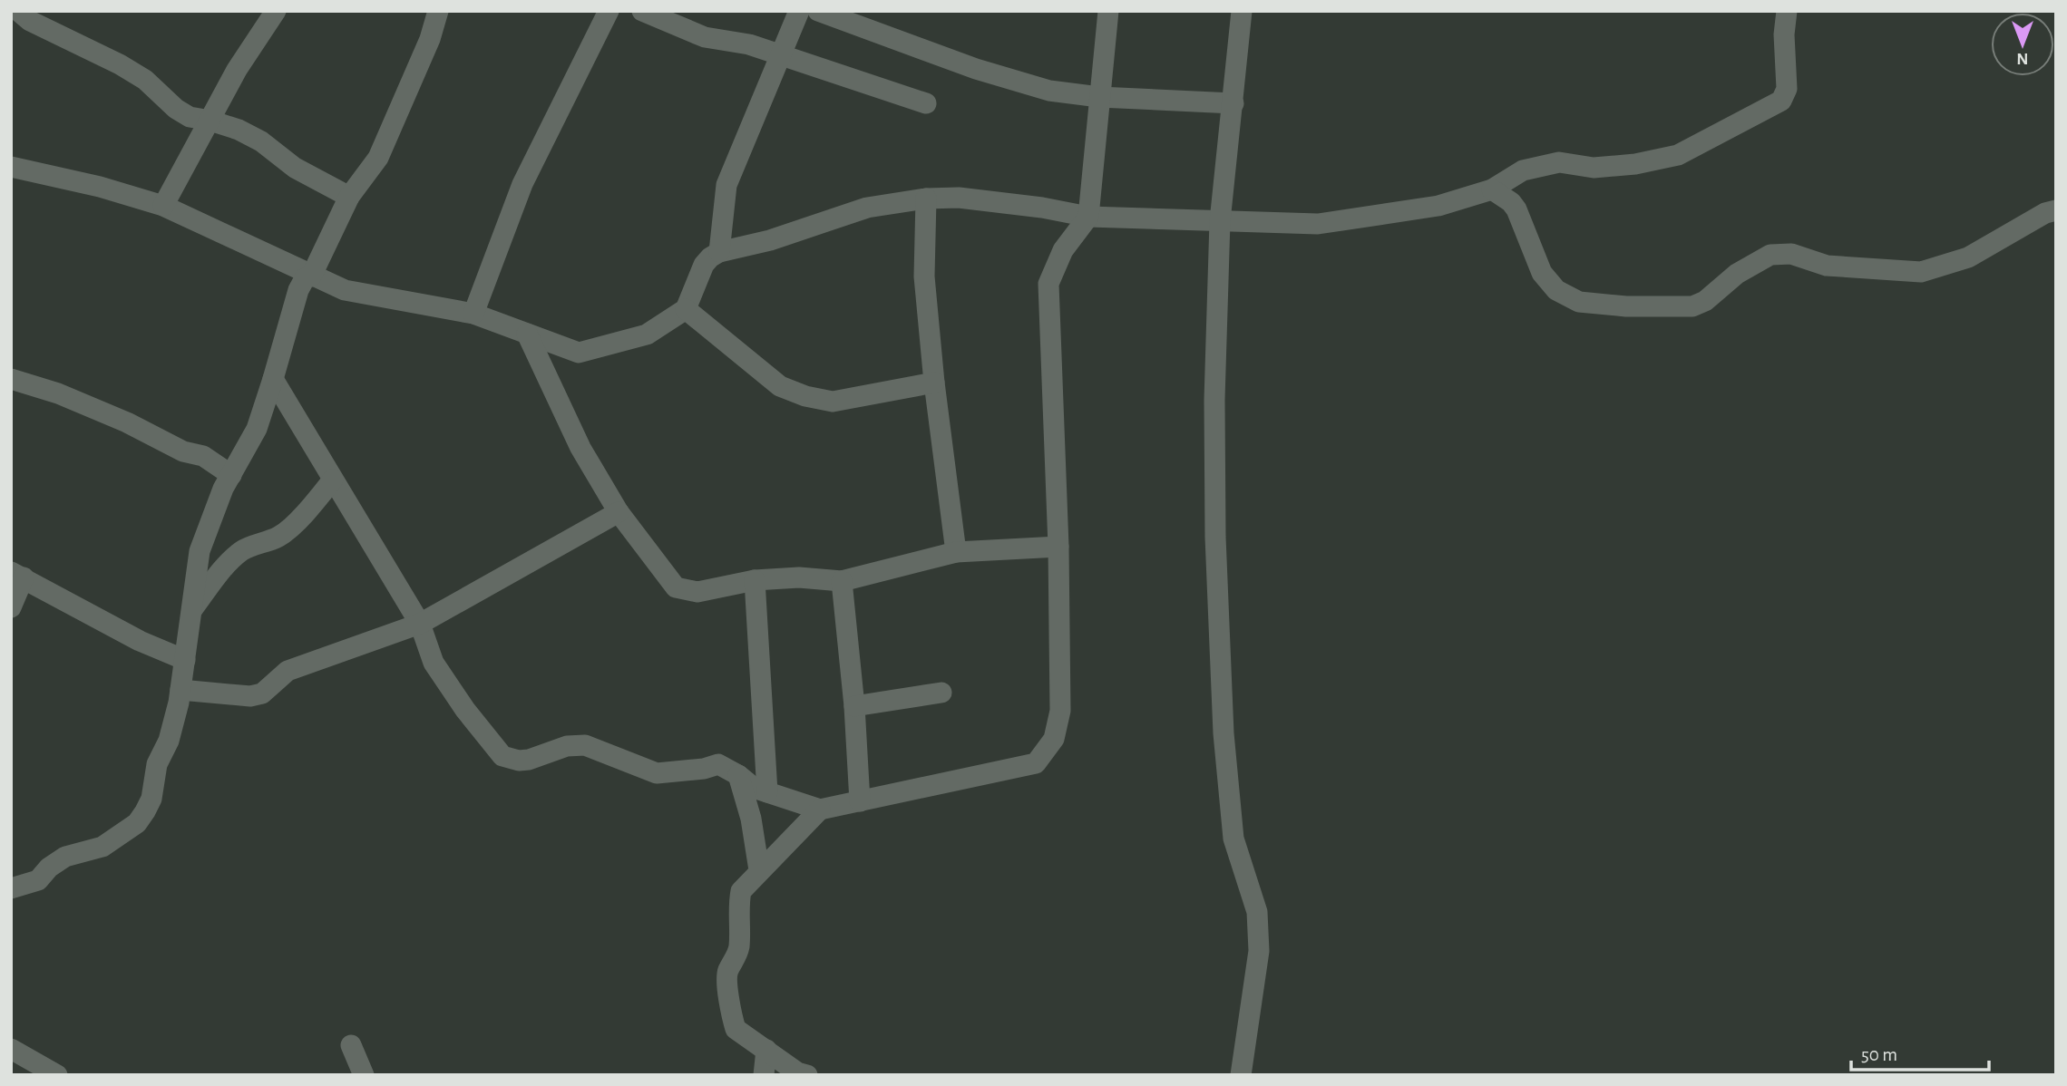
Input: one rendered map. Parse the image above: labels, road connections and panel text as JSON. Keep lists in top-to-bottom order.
{
  "scale_bar": "50 m",
  "north": "bottom"
}
